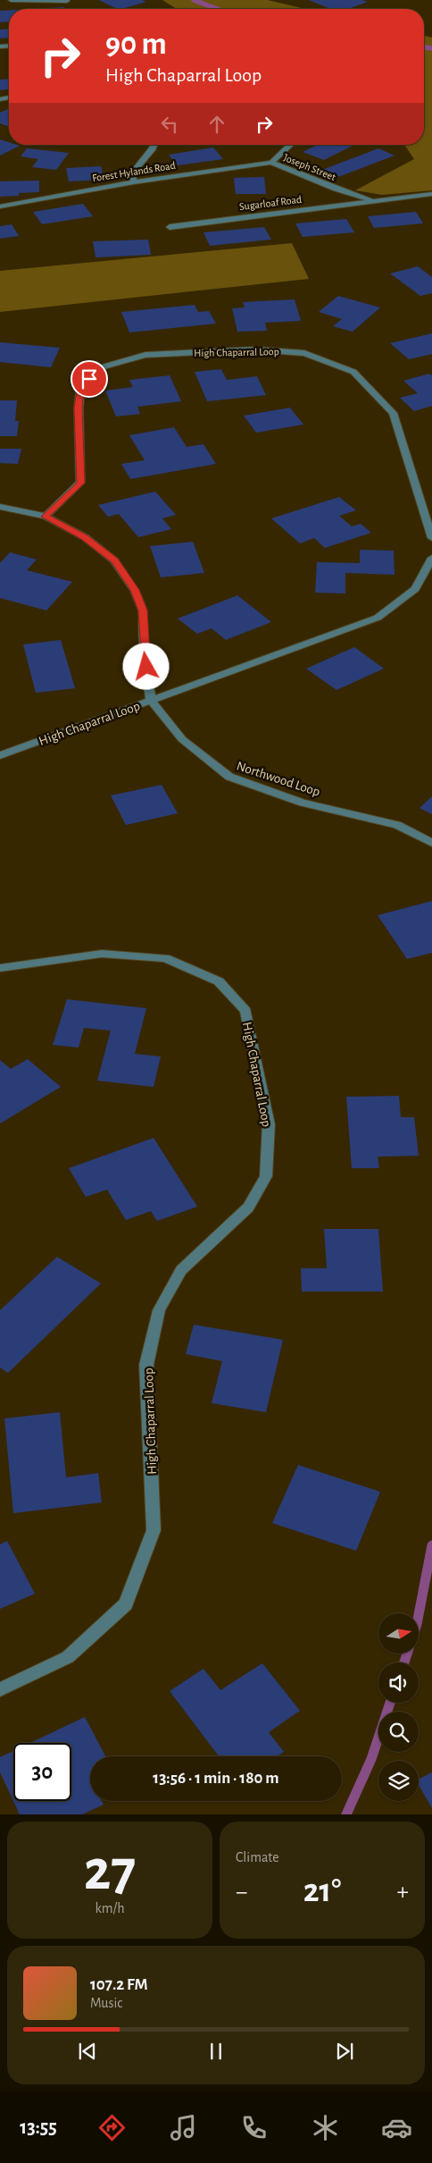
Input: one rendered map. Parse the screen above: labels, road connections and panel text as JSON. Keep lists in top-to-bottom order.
{
  "streets": {
    "street": [
      "Joseph Street",
      "Forest Hylands Road",
      "Sugarloaf Road",
      "High Chaparral Loop",
      "Northwood Loop"
    ]
  },
  "crossings": [
    ["Joseph Street", "Forest Hylands Road"],
    ["Joseph Street", "Sugarloaf Road"],
    ["High Chaparral Loop", "Northwood Loop"]
  ],
  "north": "right",
  "page": {
    "turn": ["90 m", "High Chaparral Loop"],
    "limit": "30",
    "trip": "13:56 · 1 min · 180 m",
    "tile": [
      ["27", "km/h"],
      "Climate"
    ],
    "heat": ["−", "21°", "+"],
    "song": ["107.2 FM", "Music"],
    "tabs": "13:55"
  }
}
